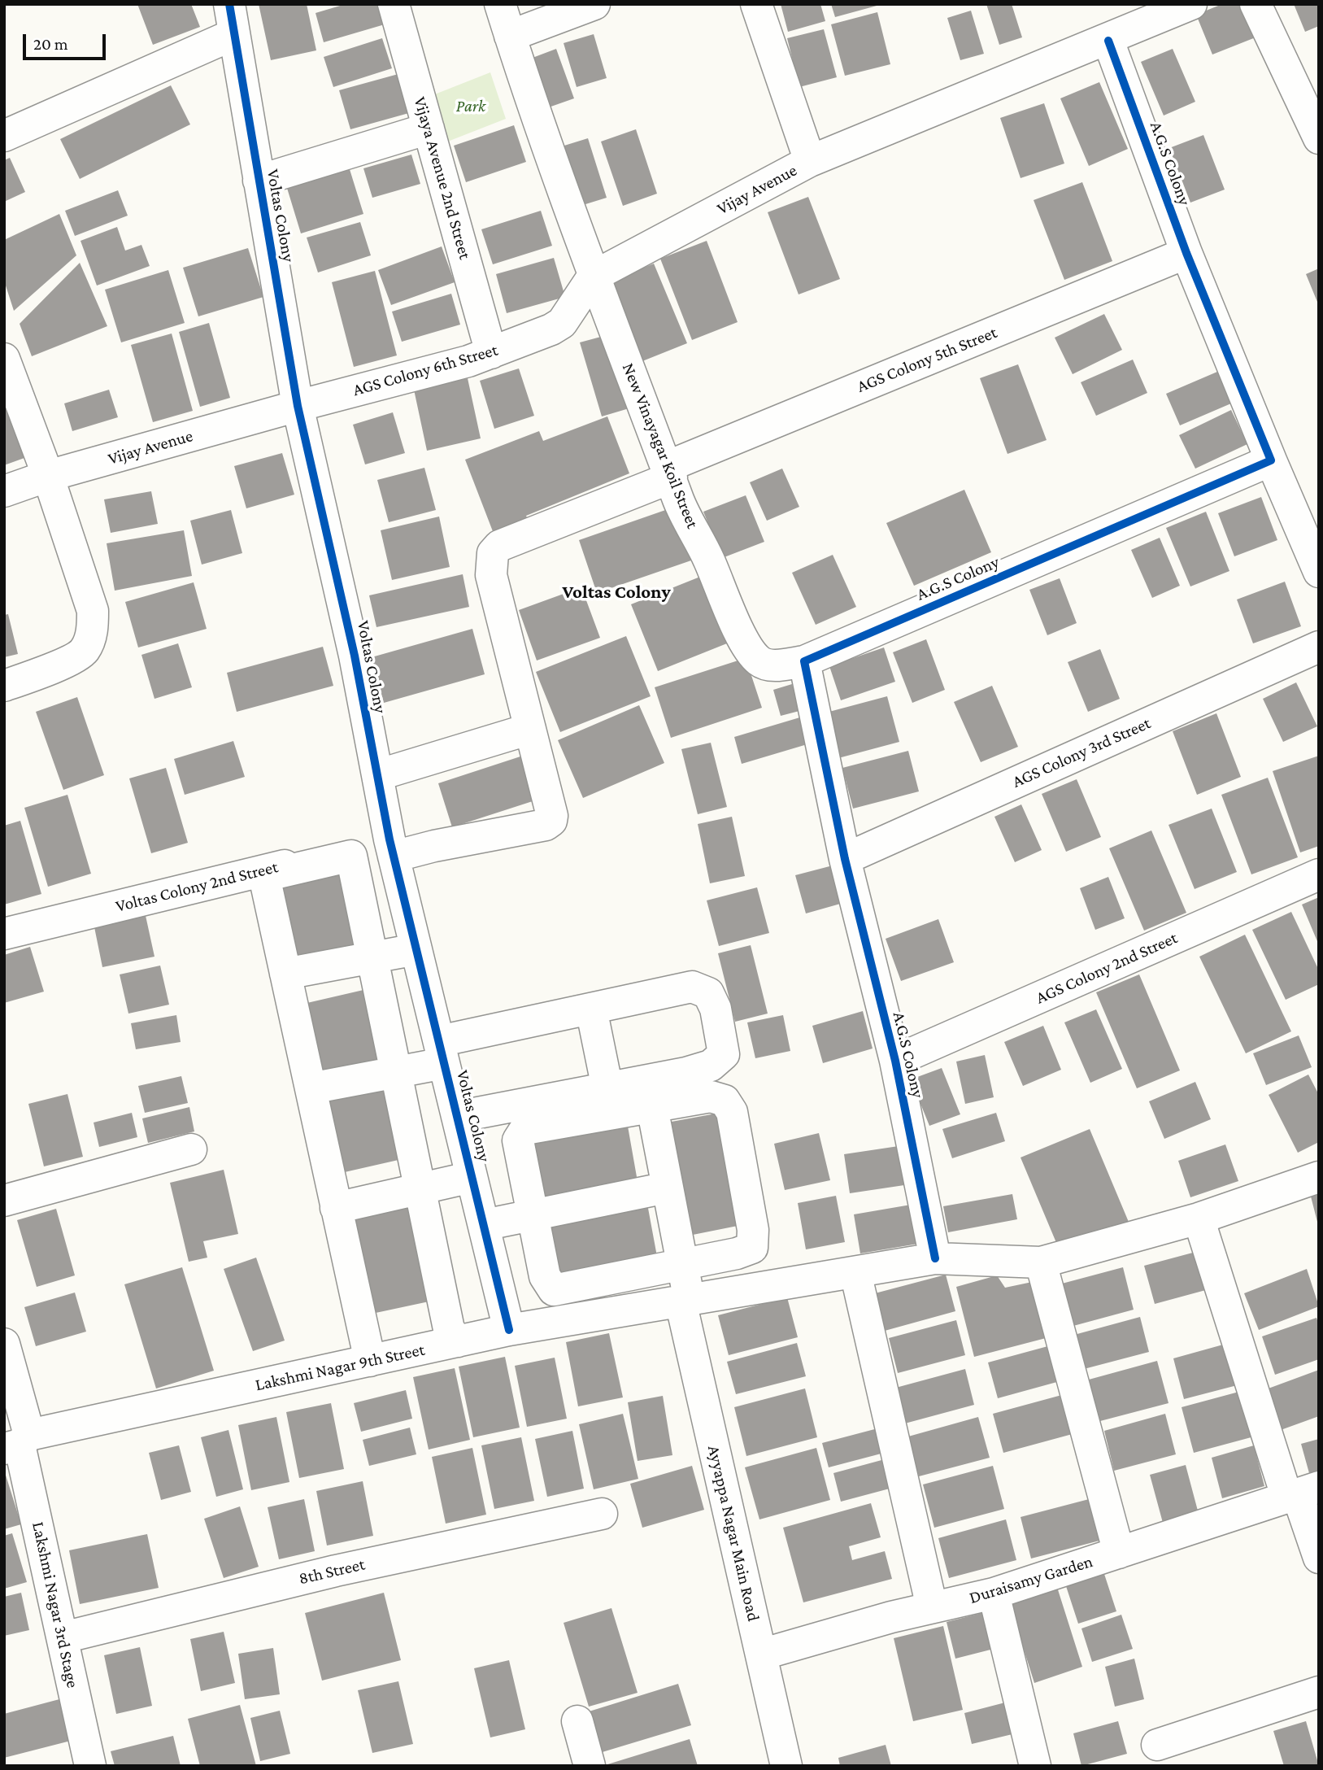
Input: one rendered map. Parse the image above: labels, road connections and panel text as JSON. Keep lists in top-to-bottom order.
{
  "streets": {
    "street": [
      "A.G.S Colony",
      "Vijaya Avenue 2nd Street",
      "Vijay Avenue",
      "Voltas Colony",
      "AGS Colony 5th Street",
      "AGS Colony 6th Street",
      "New Vinayagar Koil Street",
      "AGS Colony 3rd Street",
      "Voltas Colony 2nd Street",
      "AGS Colony 2nd Street",
      "Lakshmi Nagar 9th Street",
      "Ayyappa Nagar Main Road",
      "8th Street",
      "Duraisamy Garden",
      "Lakshmi Nagar 3rd Stage"
    ]
  },
  "crossings": [
    ["A.G.S Colony", "Vijay Avenue"],
    ["A.G.S Colony", "AGS Colony 5th Street"],
    ["A.G.S Colony", "New Vinayagar Koil Street"],
    ["A.G.S Colony", "AGS Colony 3rd Street"],
    ["A.G.S Colony", "AGS Colony 2nd Street"],
    ["A.G.S Colony", "Lakshmi Nagar 9th Street"],
    ["Vijaya Avenue 2nd Street", "AGS Colony 6th Street"],
    ["Vijay Avenue", "Voltas Colony"],
    ["Vijay Avenue", "AGS Colony 6th Street"],
    ["Vijay Avenue", "New Vinayagar Koil Street"],
    ["Voltas Colony", "AGS Colony 6th Street"],
    ["Voltas Colony", "Voltas Colony 2nd Street"],
    ["Voltas Colony", "Lakshmi Nagar 9th Street"],
    ["AGS Colony 5th Street", "New Vinayagar Koil Street"],
    ["AGS Colony 5th Street", "Voltas Colony 2nd Street"],
    ["AGS Colony 6th Street", "New Vinayagar Koil Street"],
    ["Lakshmi Nagar 9th Street", "Ayyappa Nagar Main Road"],
    ["Lakshmi Nagar 9th Street", "Lakshmi Nagar 3rd Stage"],
    ["Ayyappa Nagar Main Road", "Duraisamy Garden"],
    ["8th Street", "Lakshmi Nagar 3rd Stage"]
  ],
  "districts": ["Voltas Colony"],
  "parks": ["Park"],
  "scale_bar": "20 m"
}
